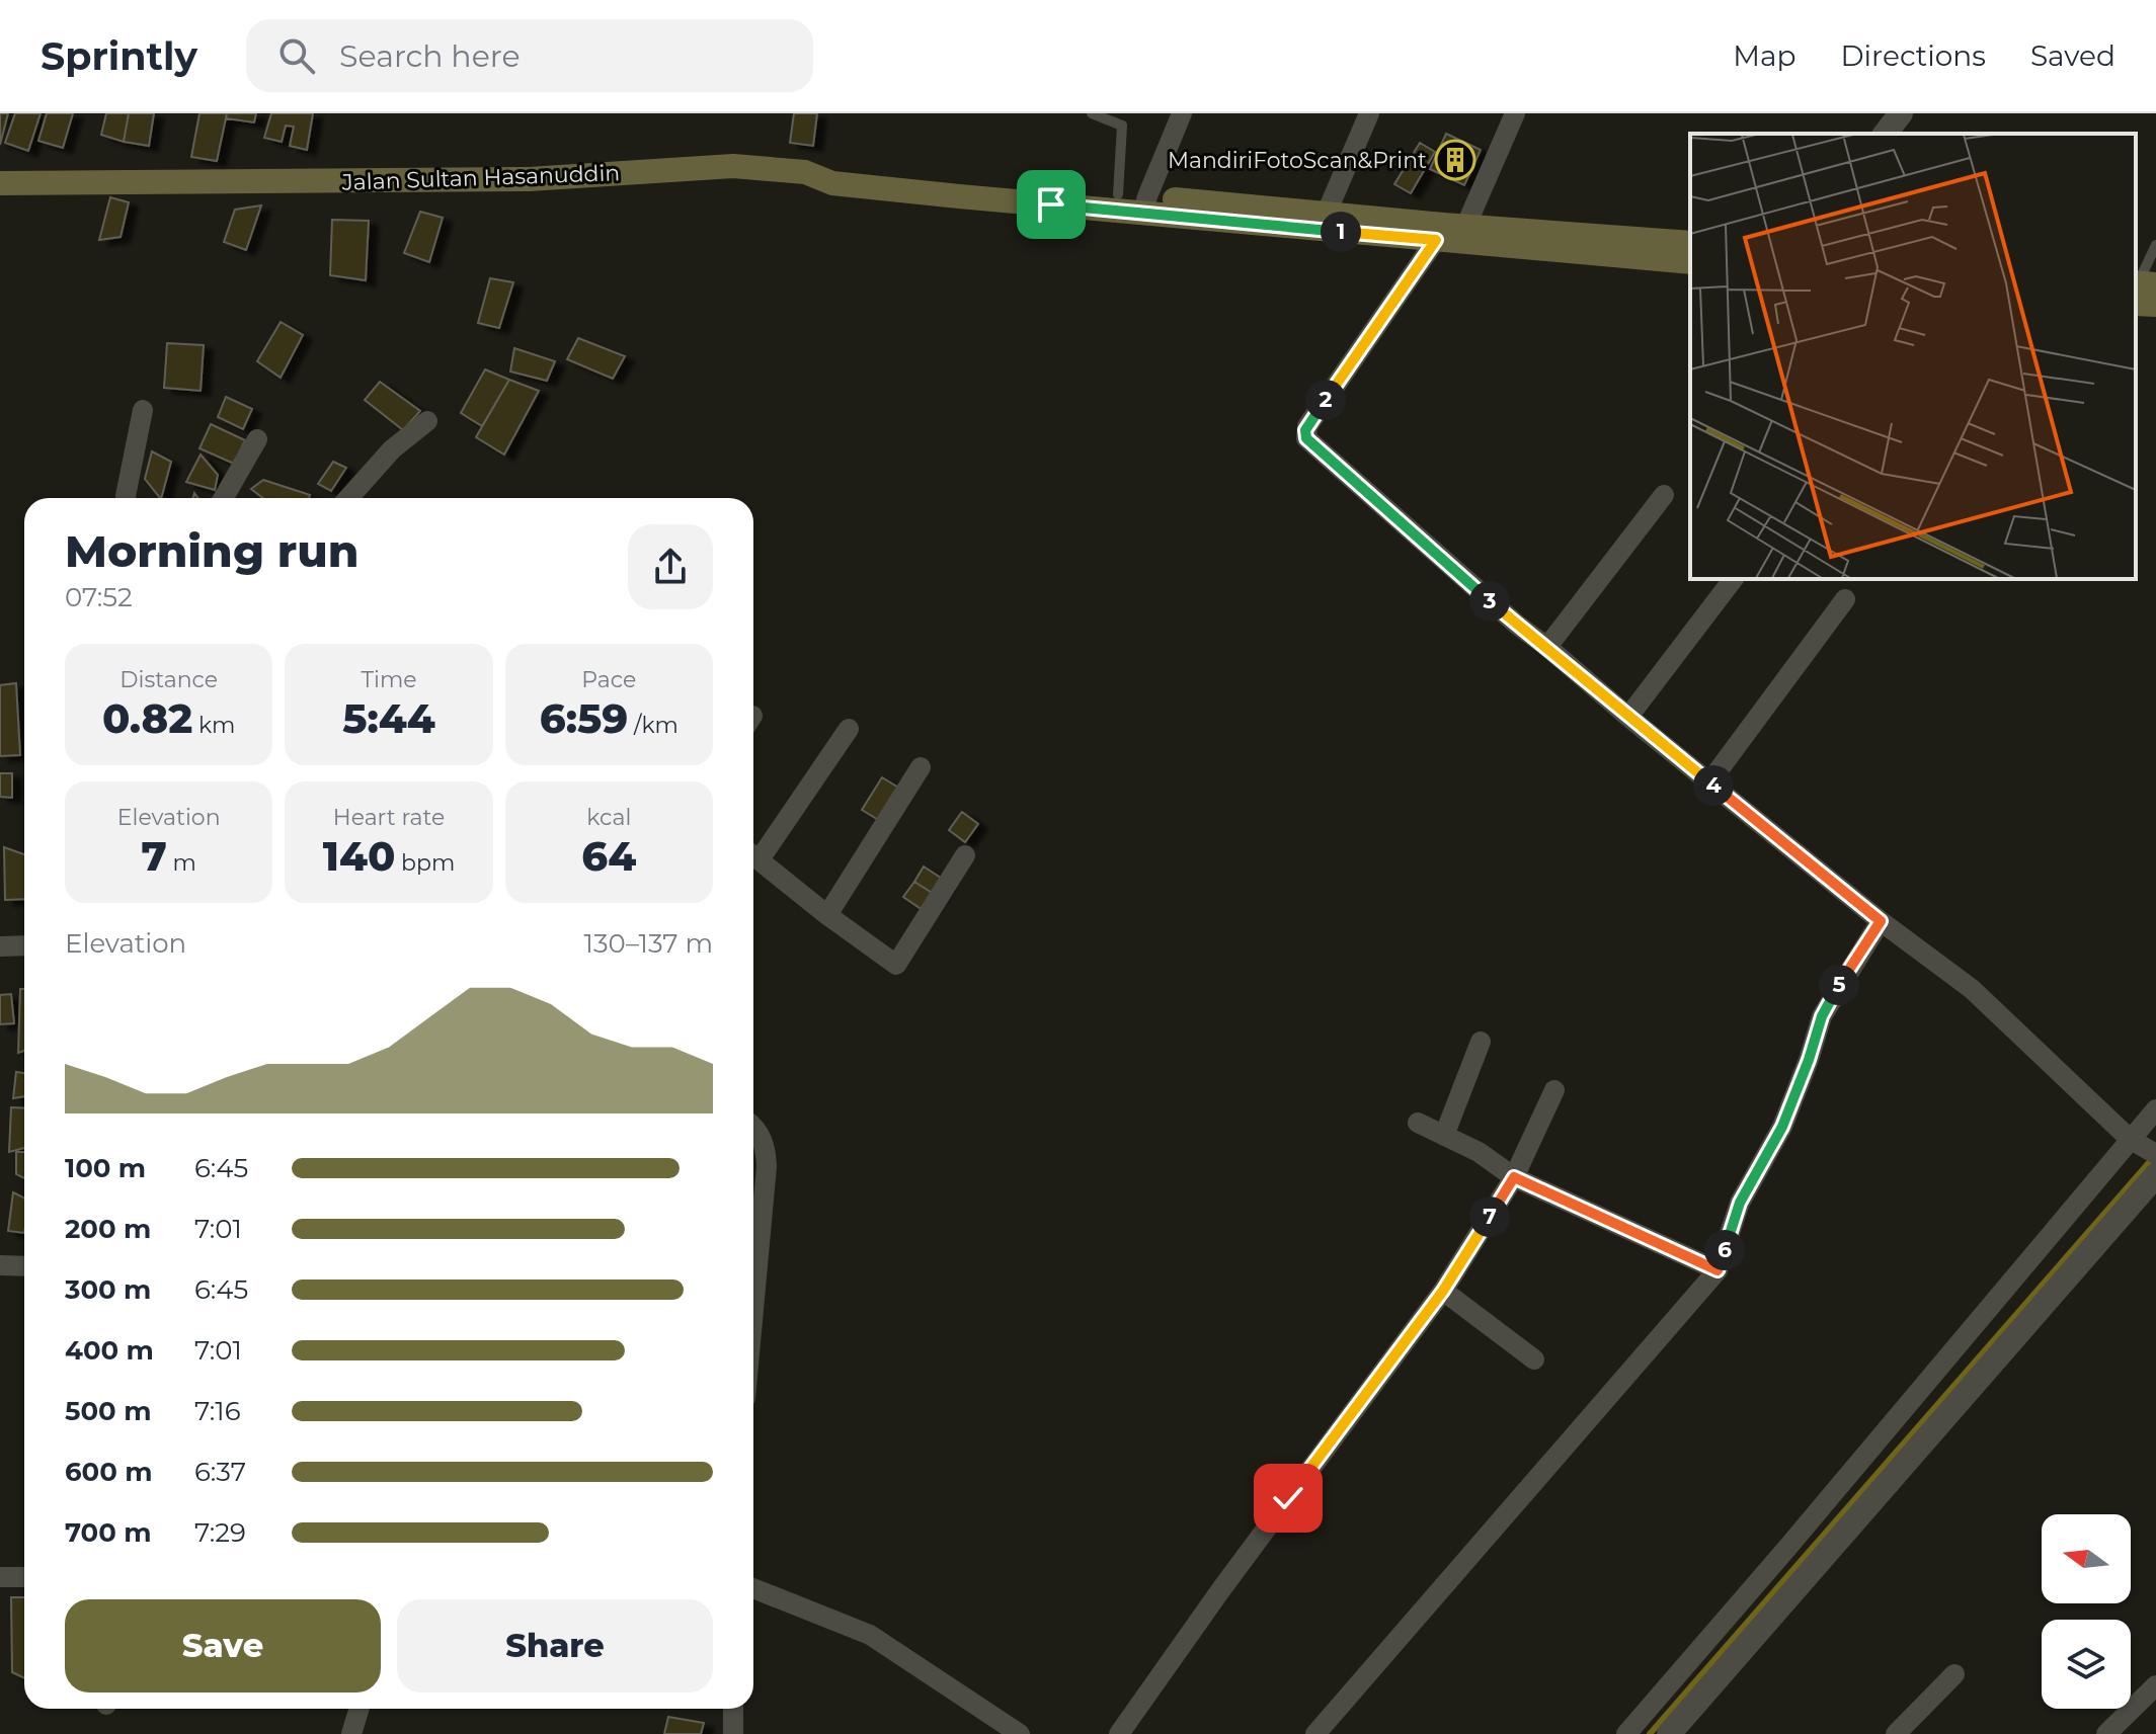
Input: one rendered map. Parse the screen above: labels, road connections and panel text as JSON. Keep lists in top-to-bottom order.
{
  "streets": {
    "main road": ["Jalan Sultan Hasanuddin"]
  },
  "places": {
    "building": ["MandiriFotoScan&Print"]
  },
  "north": "left",
  "page": {
    "header": "Sprintly",
    "search": "Search here",
    "nav": ["Map", "Directions", "Saved"],
    "pins": [
      "1",
      "2",
      "3",
      "4",
      "5",
      "7",
      "6"
    ],
    "heading": ["Morning run", "07:52"],
    "stats": [
      ["Distance", "0.82 km"],
      ["Time", "5:44"],
      ["Pace", "6:59 /km"],
      ["Elevation", "7 m"],
      ["Heart rate", "140 bpm"],
      ["kcal", "64"]
    ],
    "chart": ["Elevation", "130–137 m"],
    "list": [
      {
        "name": "100 m",
        "note": "6:45"
      },
      {
        "name": "200 m",
        "note": "7:01"
      },
      {
        "name": "300 m",
        "note": "6:45"
      },
      {
        "name": "400 m",
        "note": "7:01"
      },
      {
        "name": "500 m",
        "note": "7:16"
      },
      {
        "name": "600 m",
        "note": "6:37"
      },
      {
        "name": "700 m",
        "note": "7:29"
      }
    ],
    "buttons": ["Save", "Share"]
  }
}
